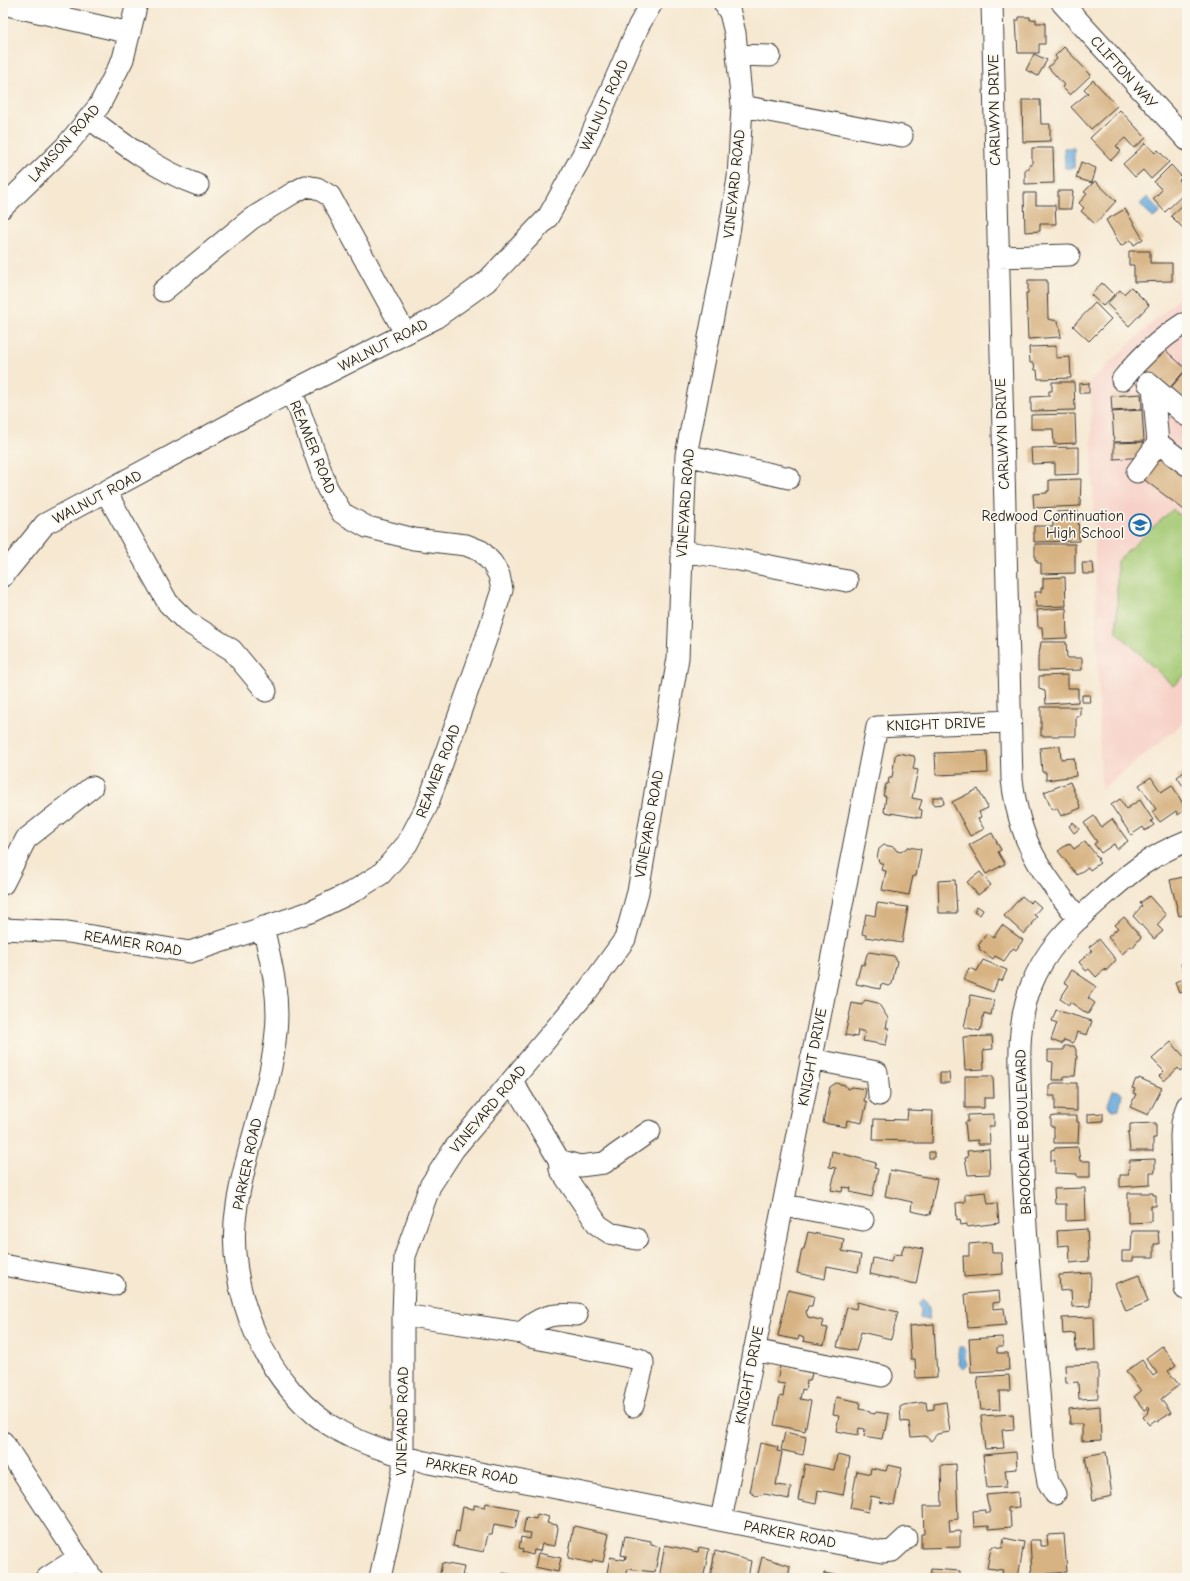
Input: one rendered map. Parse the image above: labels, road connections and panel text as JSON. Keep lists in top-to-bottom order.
{
  "streets": {
    "street": [
      "CLIFTON WAY",
      "WALNUT ROAD",
      "CARLWYN DRIVE",
      "LAMSON ROAD",
      "VINEYARD ROAD",
      "REAMER ROAD",
      "KNIGHT DRIVE",
      "BROOKDALE BOULEVARD",
      "PARKER ROAD"
    ]
  },
  "crossings": [
    ["WALNUT ROAD", "REAMER ROAD"],
    ["CARLWYN DRIVE", "KNIGHT DRIVE"],
    ["CARLWYN DRIVE", "BROOKDALE BOULEVARD"],
    ["VINEYARD ROAD", "PARKER ROAD"],
    ["REAMER ROAD", "PARKER ROAD"],
    ["KNIGHT DRIVE", "PARKER ROAD"]
  ],
  "places": {
    "school or university": ["Redwood Continuation High School"]
  }
}
